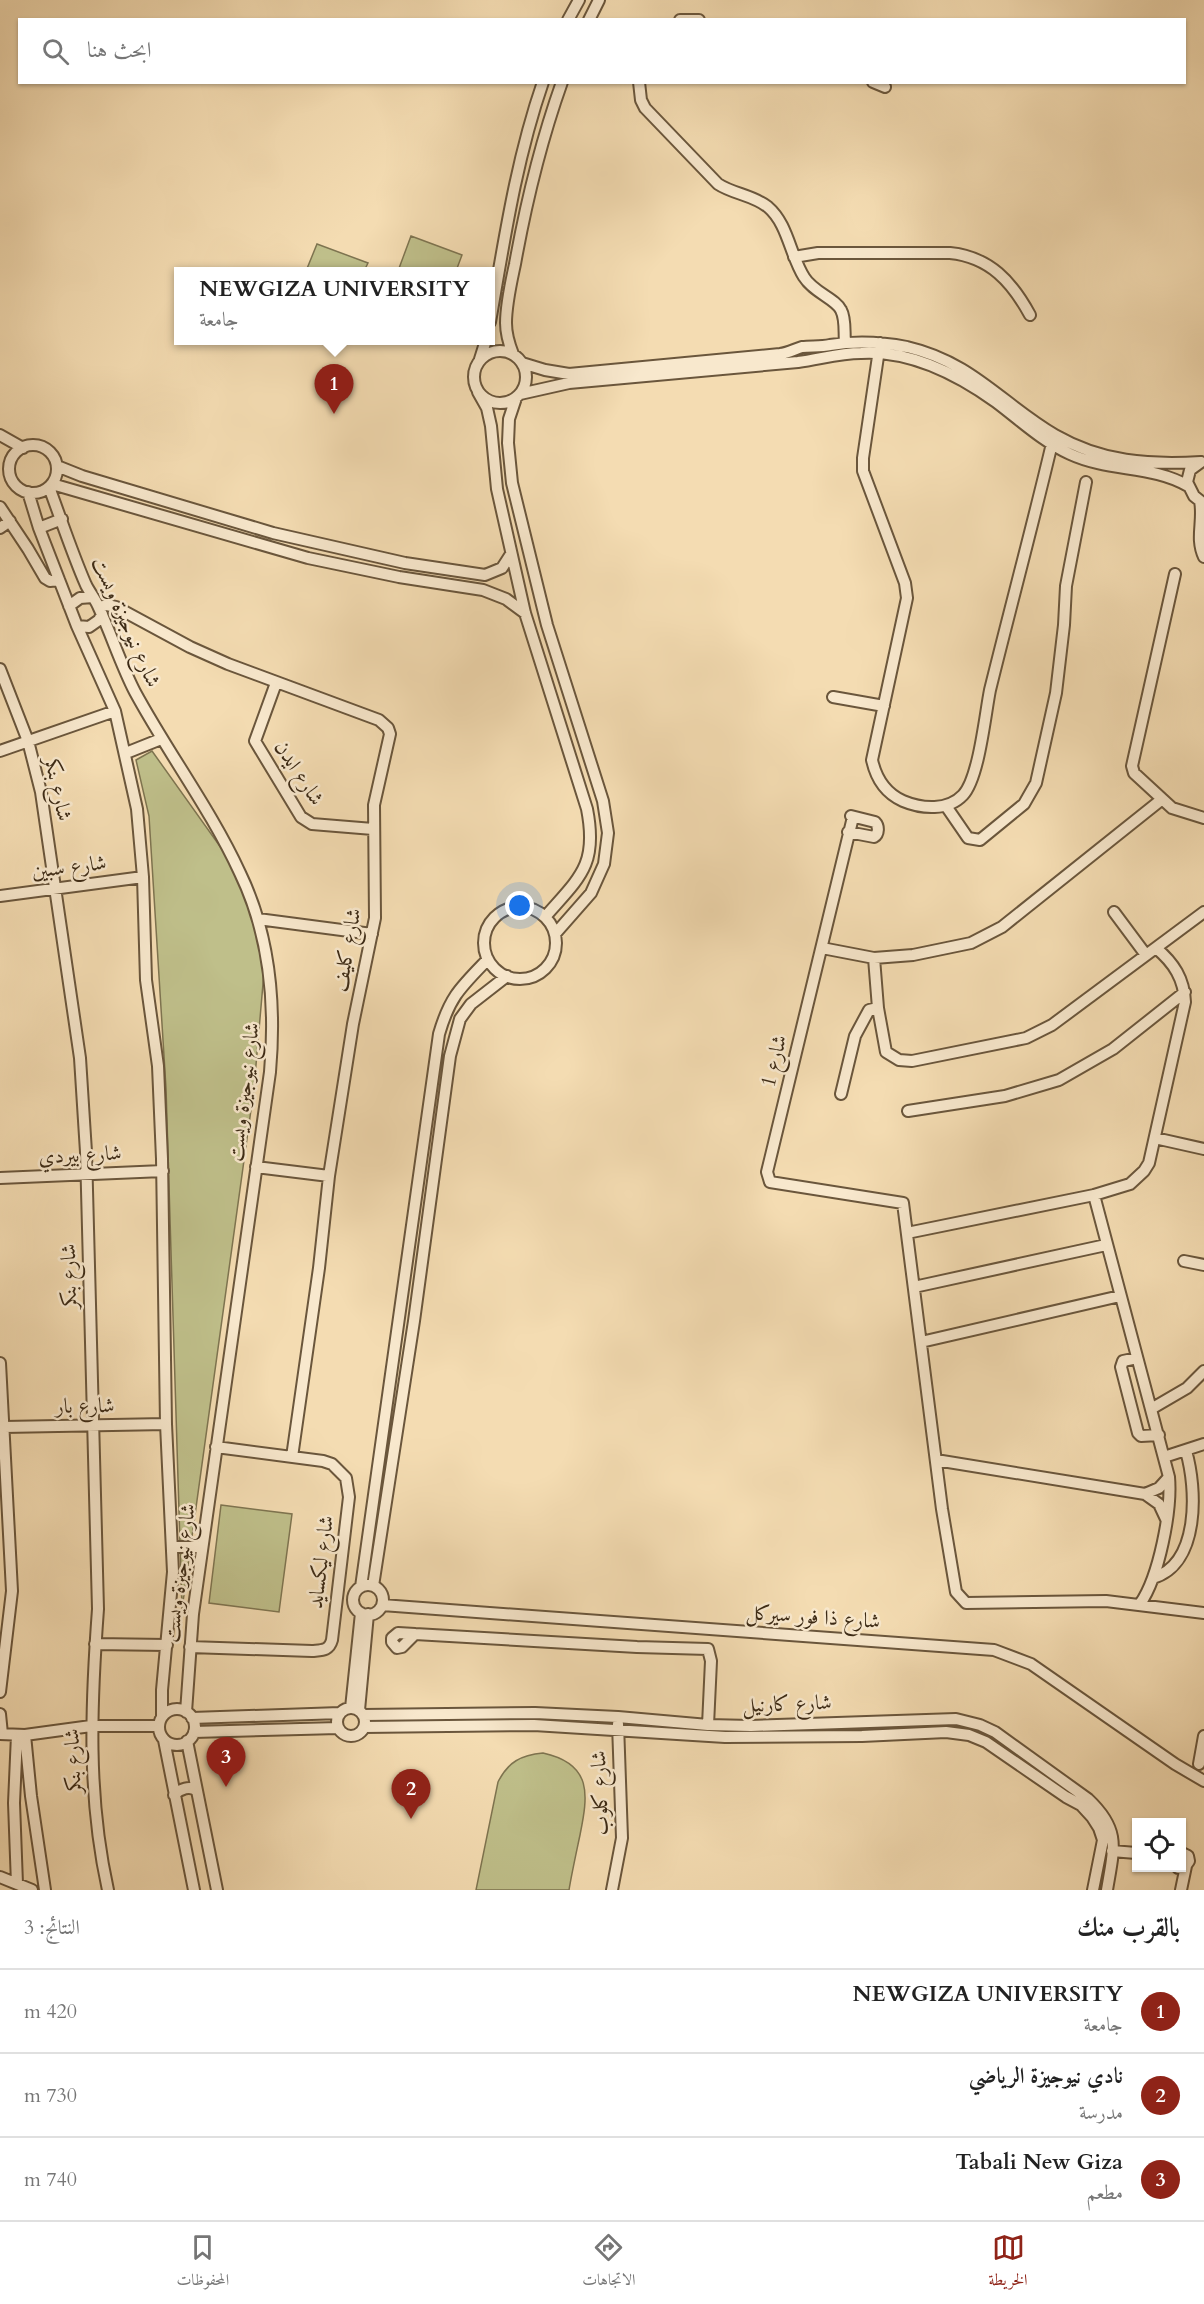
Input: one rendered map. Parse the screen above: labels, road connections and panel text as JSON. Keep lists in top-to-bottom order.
{
  "streets": {
    "street": [
      "شارع نيوجيزة ويست",
      "شارع ايدن",
      "شارع بنكر",
      "شارع سبين",
      "شارع كليف",
      "شارع 1",
      "شارع بيردي",
      "شارع بار",
      "شارع ليكسايد",
      "شارع ذا فور سيركل",
      "شارع كارنيل",
      "شارع كلوب"
    ]
  },
  "crossings": [
    ["شارع نيوجيزة ويست", "شارع سبين"],
    ["شارع نيوجيزة ويست", "شارع كليف"],
    ["شارع نيوجيزة ويست", "شارع بيردي"],
    ["شارع نيوجيزة ويست", "شارع بار"],
    ["شارع نيوجيزة ويست", "شارع ليكسايد"],
    ["شارع ايدن", "شارع كليف"],
    ["شارع بنكر", "شارع سبين"],
    ["شارع بنكر", "شارع بيردي"],
    ["شارع بنكر", "شارع بار"],
    ["شارع كليف", "شارع ليكسايد"],
    ["شارع كارنيل", "شارع كلوب"]
  ],
  "page": {
    "search": "ابحث هنا",
    "popup": ["NEWGIZA UNIVERSITY", "جامعة"],
    "pins": ["1", "3", "2"],
    "heading": ["بالقرب منك", "النتائج: 3"],
    "list": [
      {
        "mark": "1",
        "name": "NEWGIZA UNIVERSITY",
        "note": "جامعة",
        "value": "420 m"
      },
      {
        "mark": "2",
        "name": "نادي نيوجيزة الرياضي",
        "note": "مدرسة",
        "value": "730 m"
      },
      {
        "mark": "3",
        "name": "Tabali New Giza",
        "note": "مطعم",
        "value": "740 m"
      }
    ],
    "nav": ["الخريطة", "الاتجاهات", "المحفوظات"]
  }
}
